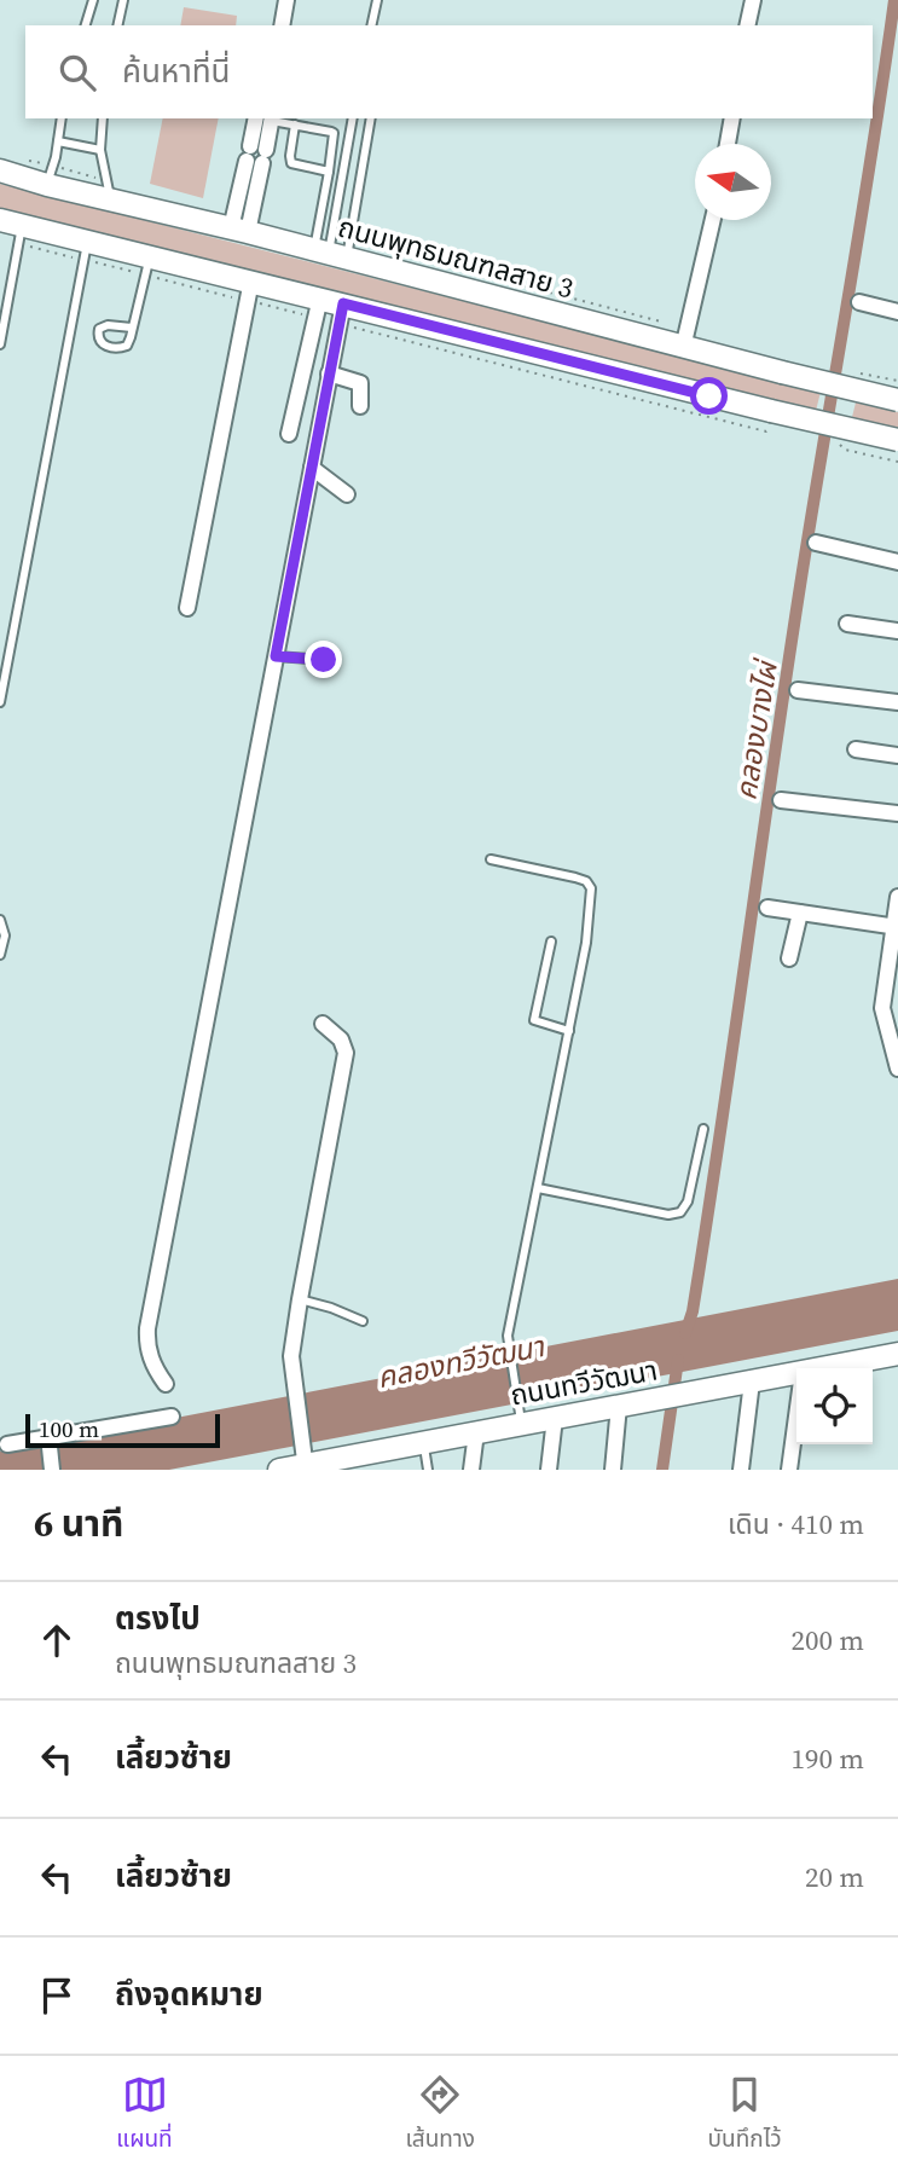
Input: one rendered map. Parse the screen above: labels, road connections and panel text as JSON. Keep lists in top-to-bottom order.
{
  "streets": {
    "main road": ["ถนนพุทธมณฑลสาย 3", "ถนนทวีวัฒนา"]
  },
  "water": ["คลองบางไผ่", "คลองทวีวัฒนา"],
  "scale_bar": "100 m",
  "north": "left",
  "page": {
    "search": "ค้นหาที่นี่",
    "scale": "100 m",
    "heading": ["6 นาที", "เดิน · 410 m"],
    "list": [
      ["ตรงไป", "ถนนพุทธมณฑลสาย 3", "200 m"],
      ["เลี้ยวซ้าย", "190 m"],
      ["เลี้ยวซ้าย", "20 m"],
      "ถึงจุดหมาย"
    ],
    "nav": ["แผนที่", "เส้นทาง", "บันทึกไว้"]
  }
}
